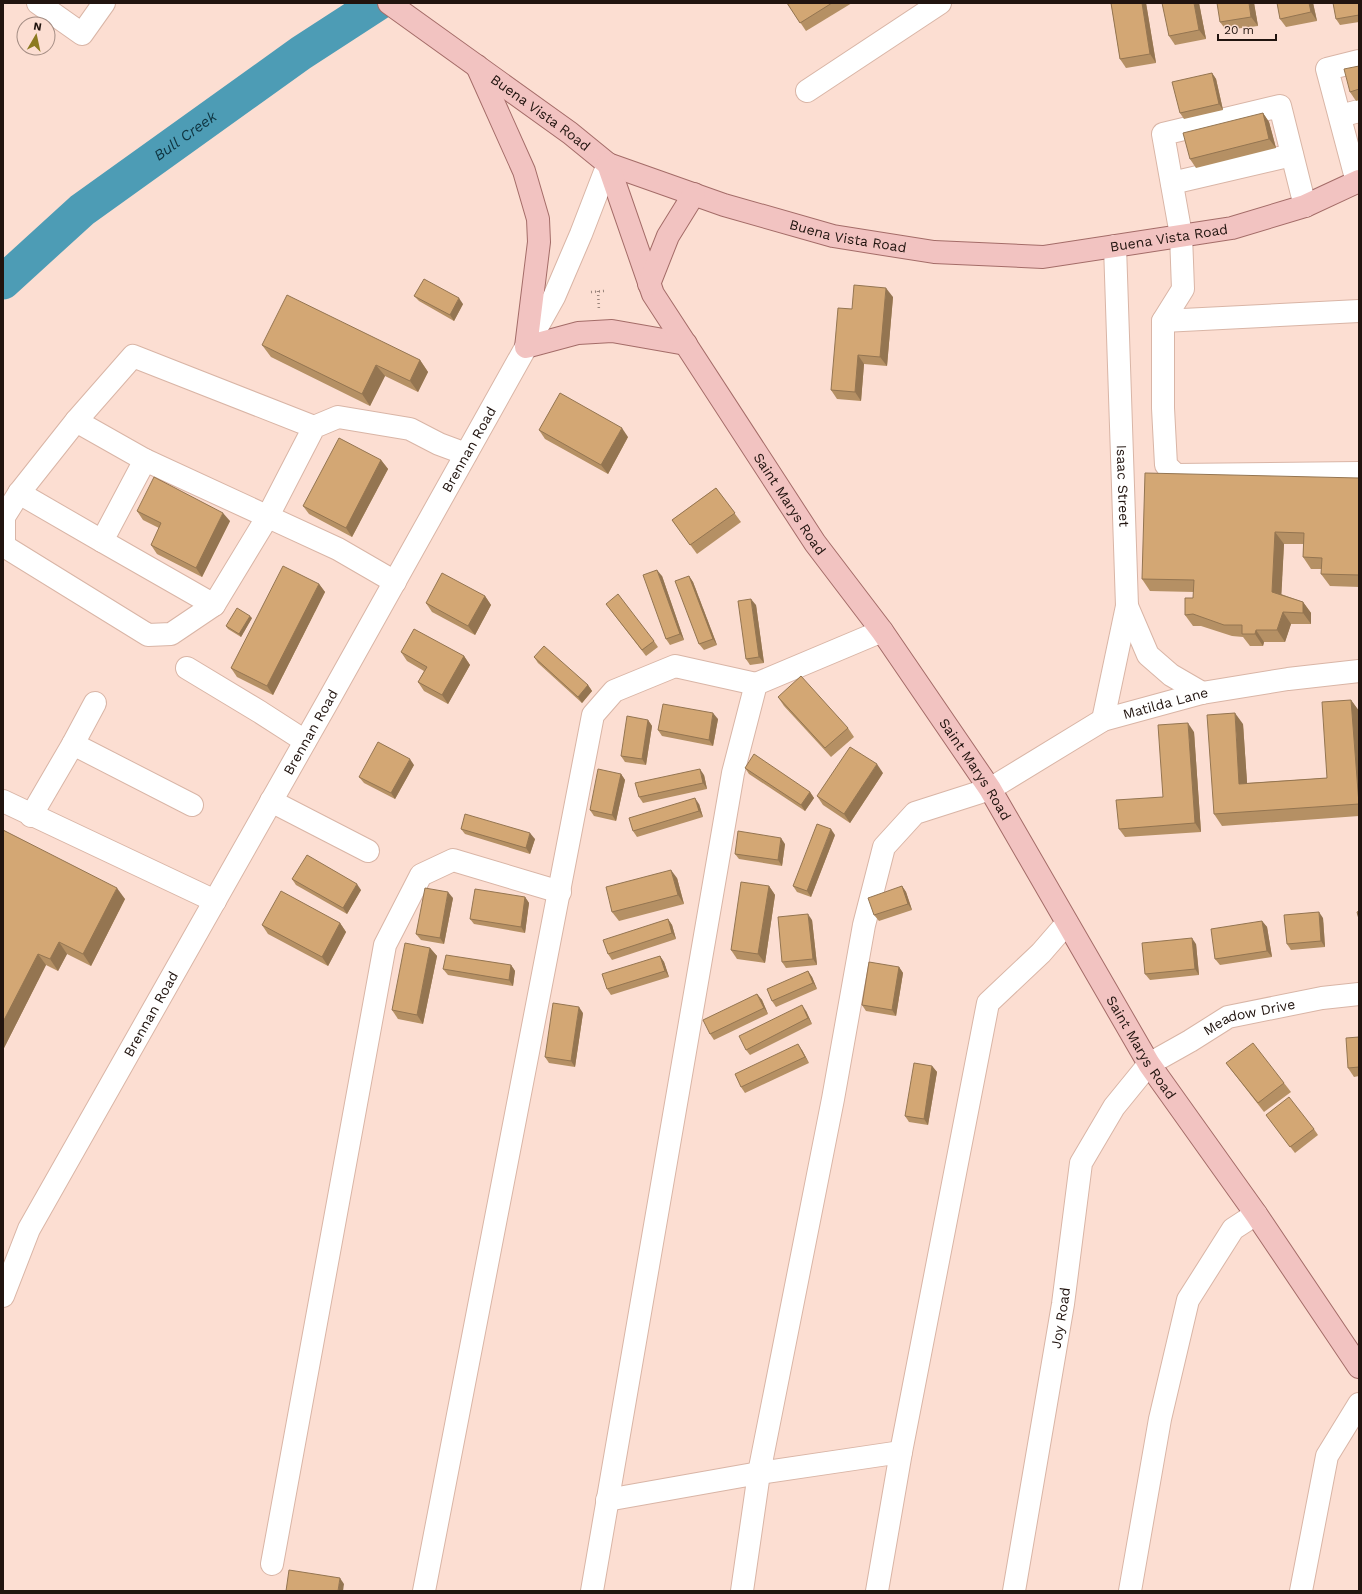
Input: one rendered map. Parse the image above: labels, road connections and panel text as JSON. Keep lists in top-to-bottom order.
{
  "streets": {
    "main road": ["Buena Vista Road", "Saint Marys Road"],
    "street": [
      "Brennan Road",
      "Isaac Street",
      "Matilda Lane",
      "Meadow Drive",
      "Joy Road"
    ]
  },
  "crossings": [
    ["Buena Vista Road", "Brennan Road"],
    ["Buena Vista Road", "Isaac Street"],
    ["Buena Vista Road", "Saint Marys Road"],
    ["Brennan Road", "Saint Marys Road"],
    ["Isaac Street", "Matilda Lane"],
    ["Saint Marys Road", "Matilda Lane"],
    ["Saint Marys Road", "Meadow Drive"],
    ["Saint Marys Road", "Joy Road"],
    ["Meadow Drive", "Joy Road"]
  ],
  "water": ["Bull Creek"],
  "scale_bar": "20 m",
  "north": "top"
}
